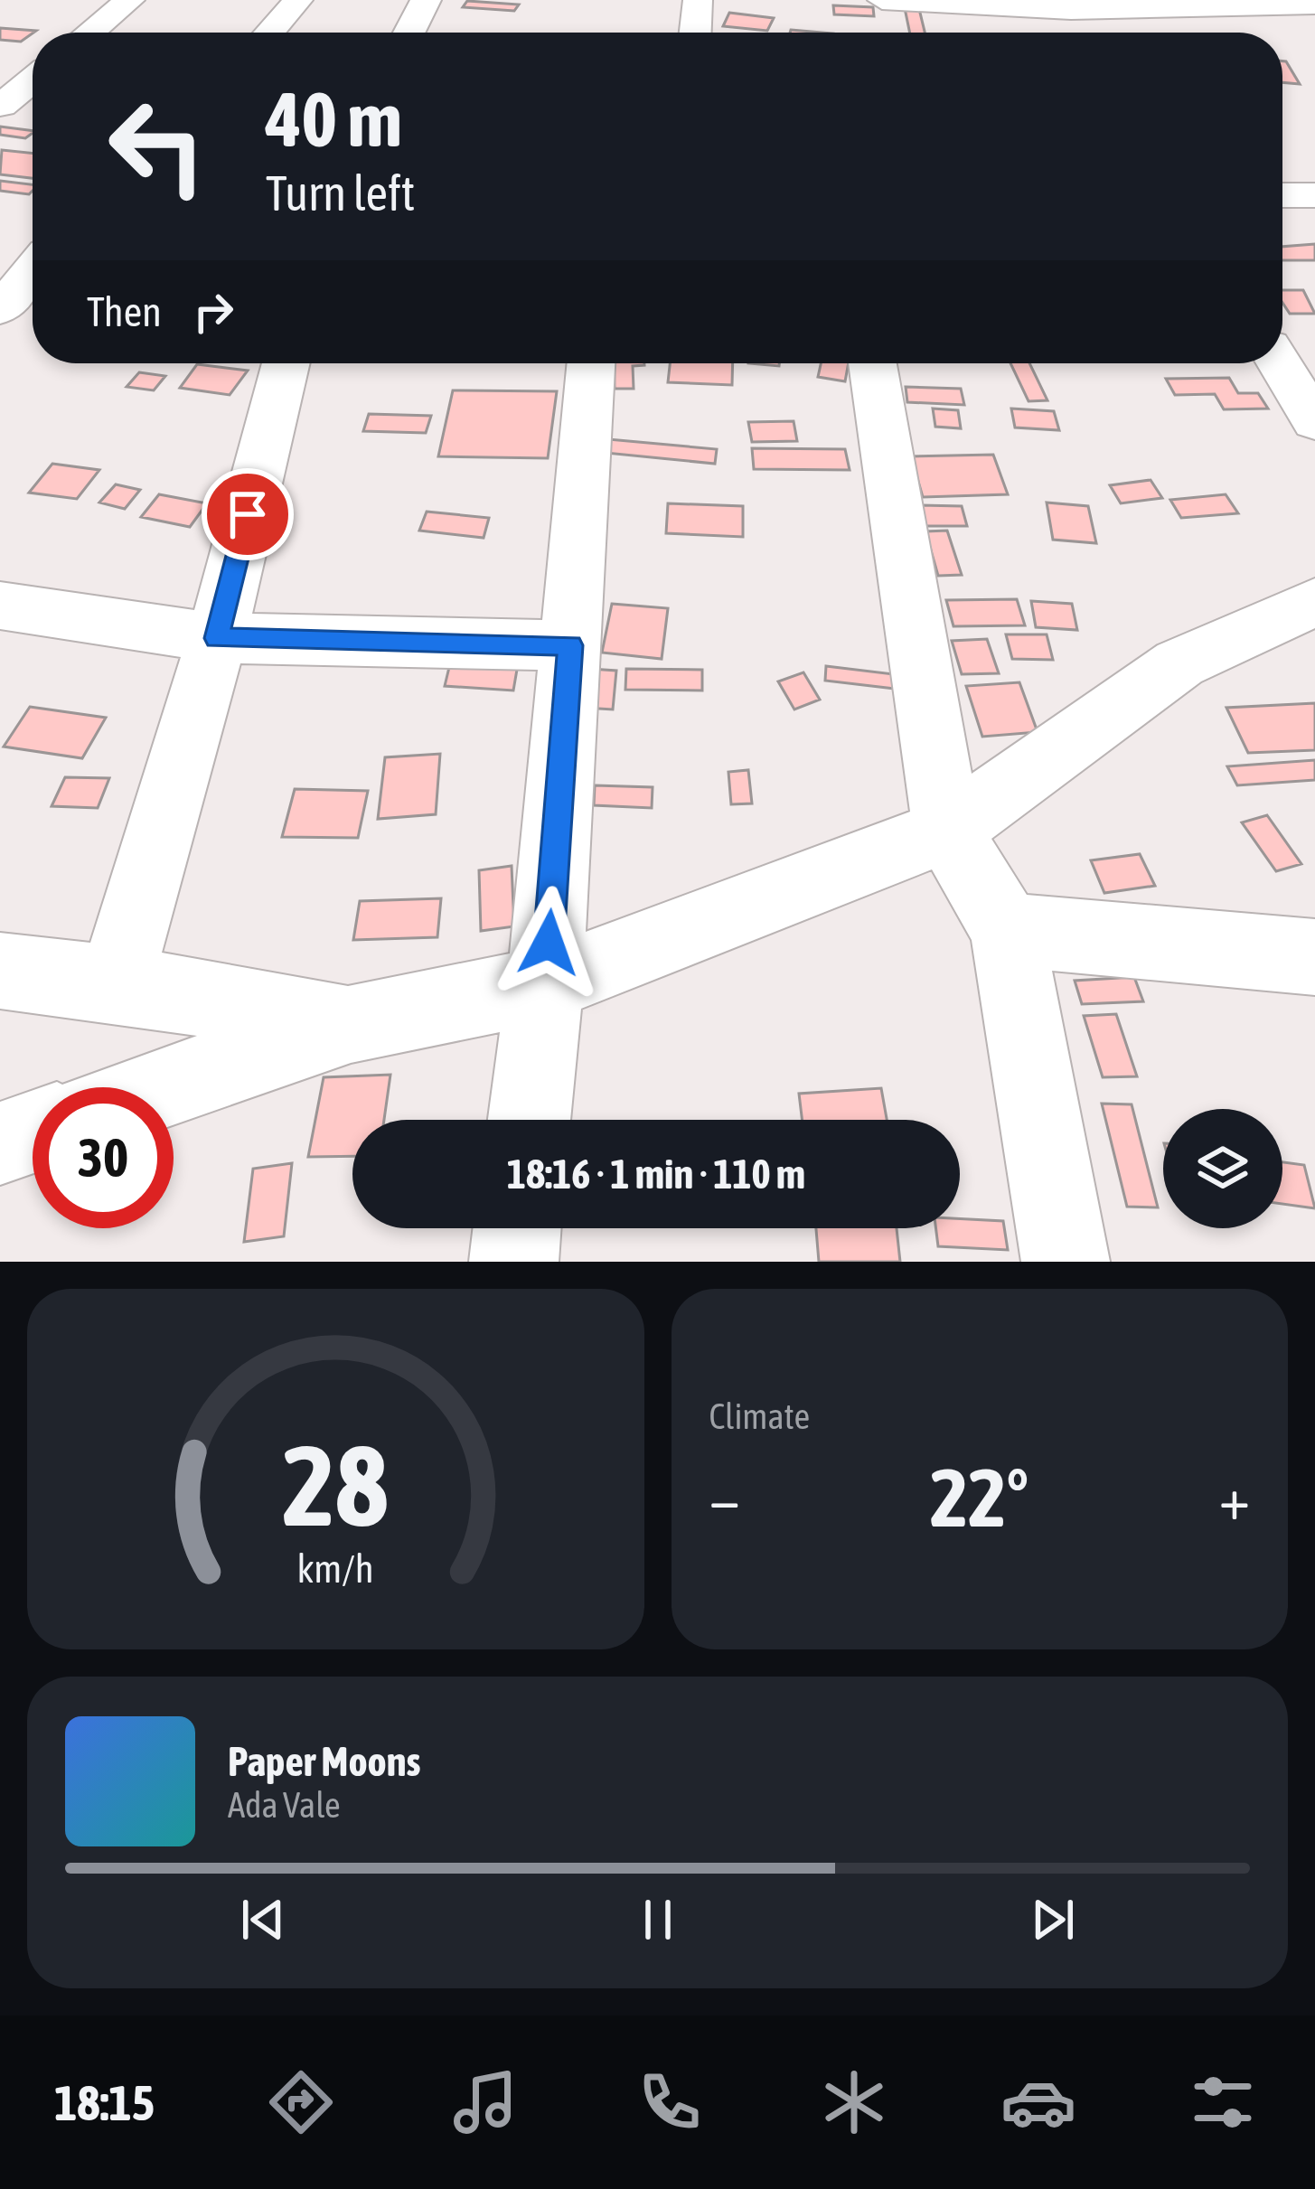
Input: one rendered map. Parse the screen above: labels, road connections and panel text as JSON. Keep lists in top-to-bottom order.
{
  "page": {
    "turn": ["40 m", "Turn left"],
    "then": "Then",
    "limit": "30",
    "trip": "18:16 · 1 min · 110 m",
    "tile": "Climate",
    "heat": ["−", "22°", "+"],
    "song": ["Paper Moons", "Ada Vale"],
    "tabs": "18:15",
    "gauge": ["28", "km/h"]
  }
}
